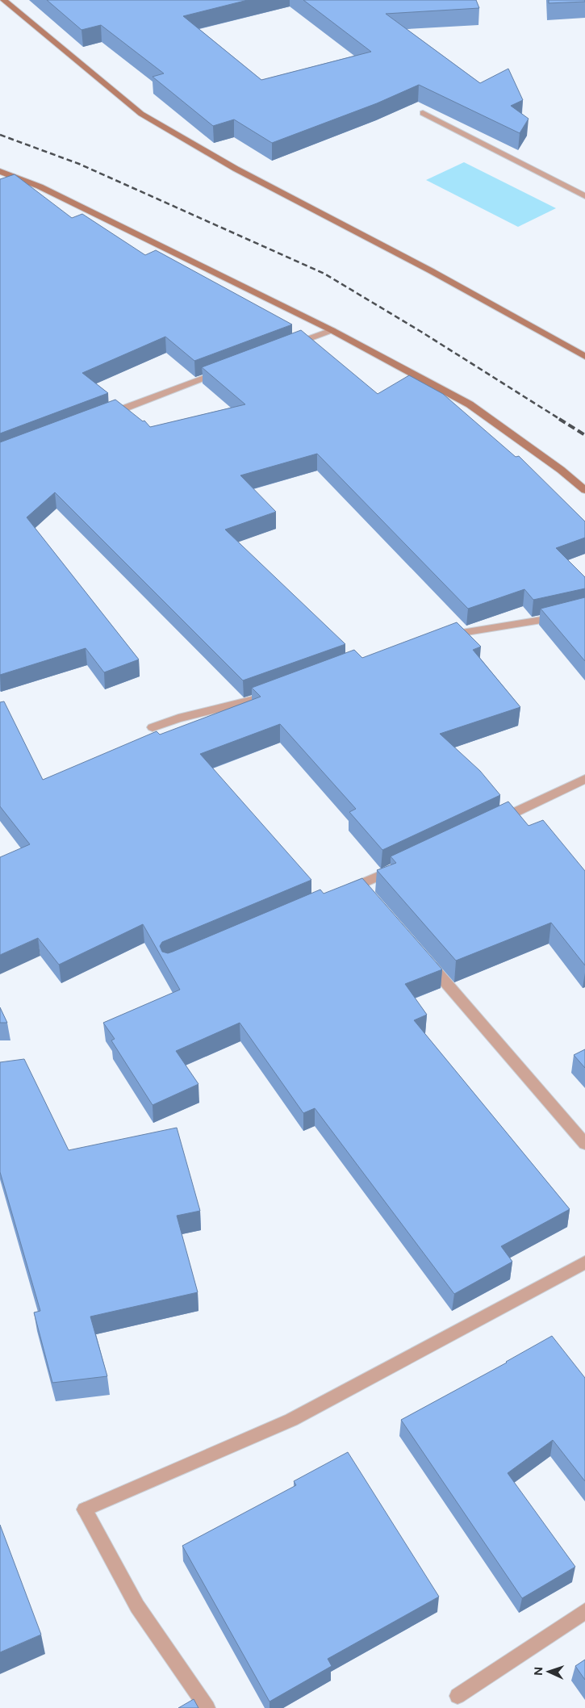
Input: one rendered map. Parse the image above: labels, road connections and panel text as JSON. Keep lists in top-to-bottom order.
{
  "north": "left"
}
